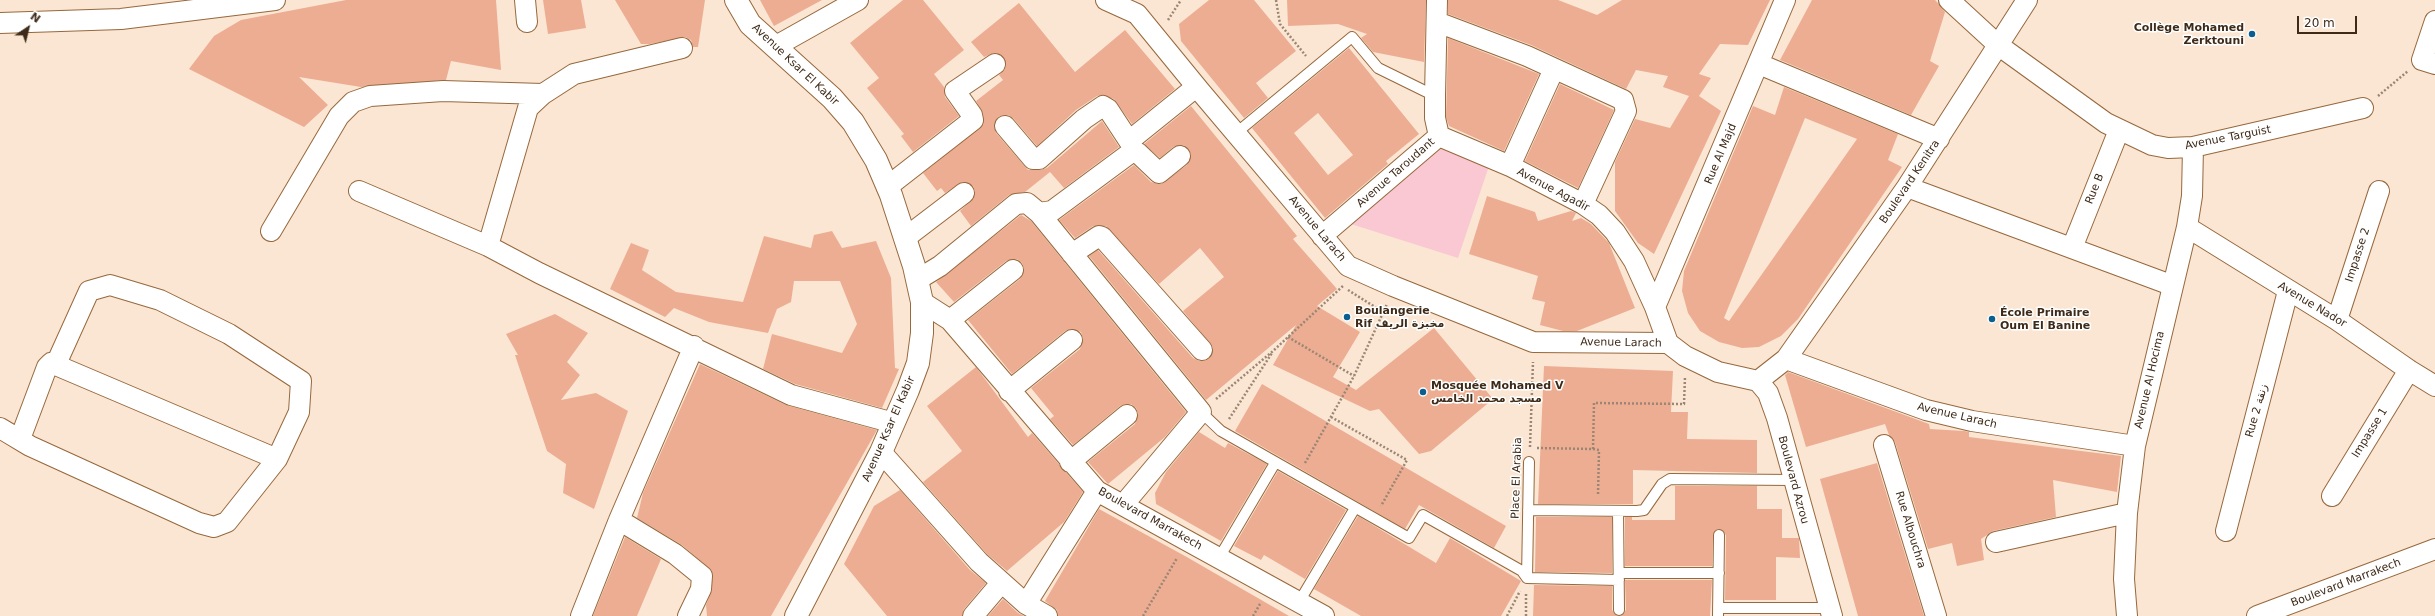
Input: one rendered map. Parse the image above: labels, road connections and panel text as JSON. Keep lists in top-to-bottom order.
{
  "streets": {
    "street": [
      "Avenue Ksar El Kabir",
      "Avenue Targuist",
      "Rue Al Majd",
      "Avenue Taroudant",
      "Boulevard Kenitra",
      "Rue B",
      "Avenue Agadir",
      "Avenue Larach",
      "Impasse 2",
      "Avenue Nador",
      "Avenue Al Hocima",
      "Rue 2 زنقة",
      "Impasse 1",
      "Boulevard Azrou",
      "Boulevard Marrakech",
      "Rue Albouchra"
    ],
    "lane": ["Place El Arabia"]
  },
  "crossings": [
    ["Avenue Ksar El Kabir", "Boulevard Marrakech"],
    ["Avenue Targuist", "Boulevard Kenitra"],
    ["Avenue Targuist", "Rue B"],
    ["Avenue Targuist", "Avenue Al Hocima"],
    ["Rue Al Majd", "Avenue Agadir"],
    ["Avenue Taroudant", "Avenue Agadir"],
    ["Avenue Taroudant", "Avenue Larach"],
    ["Boulevard Kenitra", "Avenue Larach"],
    ["Avenue Agadir", "Avenue Larach"],
    ["Avenue Larach", "Avenue Al Hocima"],
    ["Avenue Larach", "Place El Arabia"],
    ["Avenue Larach", "Boulevard Azrou"],
    ["Impasse 2", "Avenue Nador"],
    ["Avenue Nador", "Avenue Al Hocima"],
    ["Avenue Nador", "Rue 2 زنقة"],
    ["Avenue Nador", "Impasse 1"]
  ],
  "places": [
    "Collège Mohamed Zerktouni",
    "Boulangerie Rif مخبزة الريف",
    "École Primaire Oum El Banine",
    "Mosquée Mohamed V مسجد محمد الخامس"
  ],
  "scale_bar": "20 m",
  "north": "top right"
}
